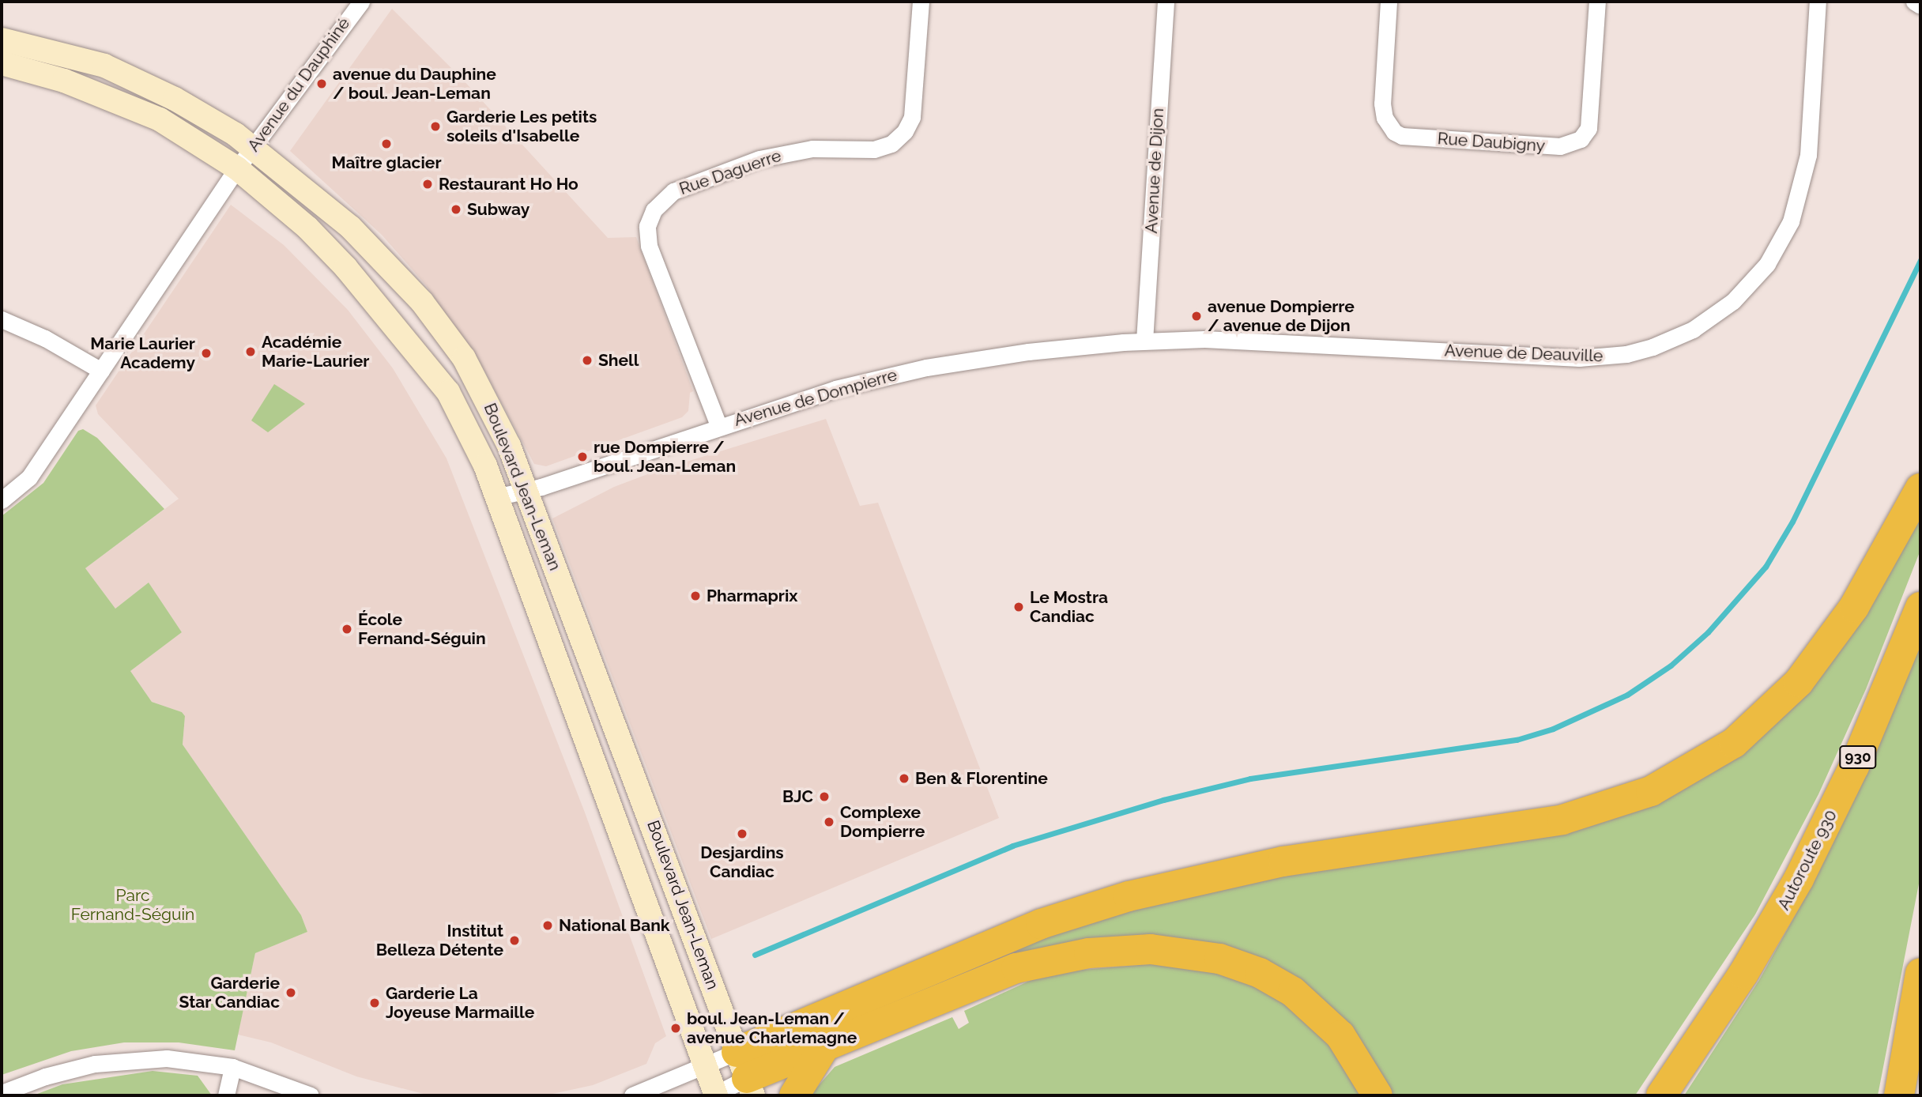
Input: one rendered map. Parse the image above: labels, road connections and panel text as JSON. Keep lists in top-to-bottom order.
{
  "streets": {
    "highway": ["930", "Autoroute 930"],
    "street": [
      "Avenue du Dauphiné",
      "Rue Daubigny",
      "Avenue de Dijon",
      "Rue Daguerre",
      "Avenue de Deauville",
      "Avenue de Dompierre",
      "Boulevard Jean-Leman"
    ]
  },
  "crossings": [
    ["Avenue du Dauphiné", "Boulevard Jean-Leman"],
    ["Avenue de Dijon", "Avenue de Deauville"],
    ["Avenue de Dijon", "Avenue de Dompierre"],
    ["Rue Daguerre", "Avenue de Dompierre"],
    ["Avenue de Deauville", "Avenue de Dompierre"],
    ["Avenue de Dompierre", "Boulevard Jean-Leman"]
  ],
  "parks": ["Parc Fernand-Séguin"],
  "places": [
    "avenue du Dauphine / boul. Jean-Leman",
    "Garderie Les petits soleils d'Isabelle",
    "Maître glacier",
    "Restaurant Ho Ho",
    "Subway",
    "avenue Dompierre / avenue de Dijon",
    "Académie Marie-Laurier",
    "Marie Laurier Academy",
    "Shell",
    "rue Dompierre / boul. Jean-Leman",
    "Pharmaprix",
    "Le Mostra Candiac",
    "École Fernand-Séguin",
    "Ben & Florentine",
    "BJC",
    "Complexe Dompierre",
    "Desjardins Candiac",
    "National Bank",
    "Institut Belleza Détente",
    "Garderie Star Candiac",
    "Garderie La Joyeuse Marmaille",
    "boul. Jean-Leman / avenue Charlemagne"
  ]
}
